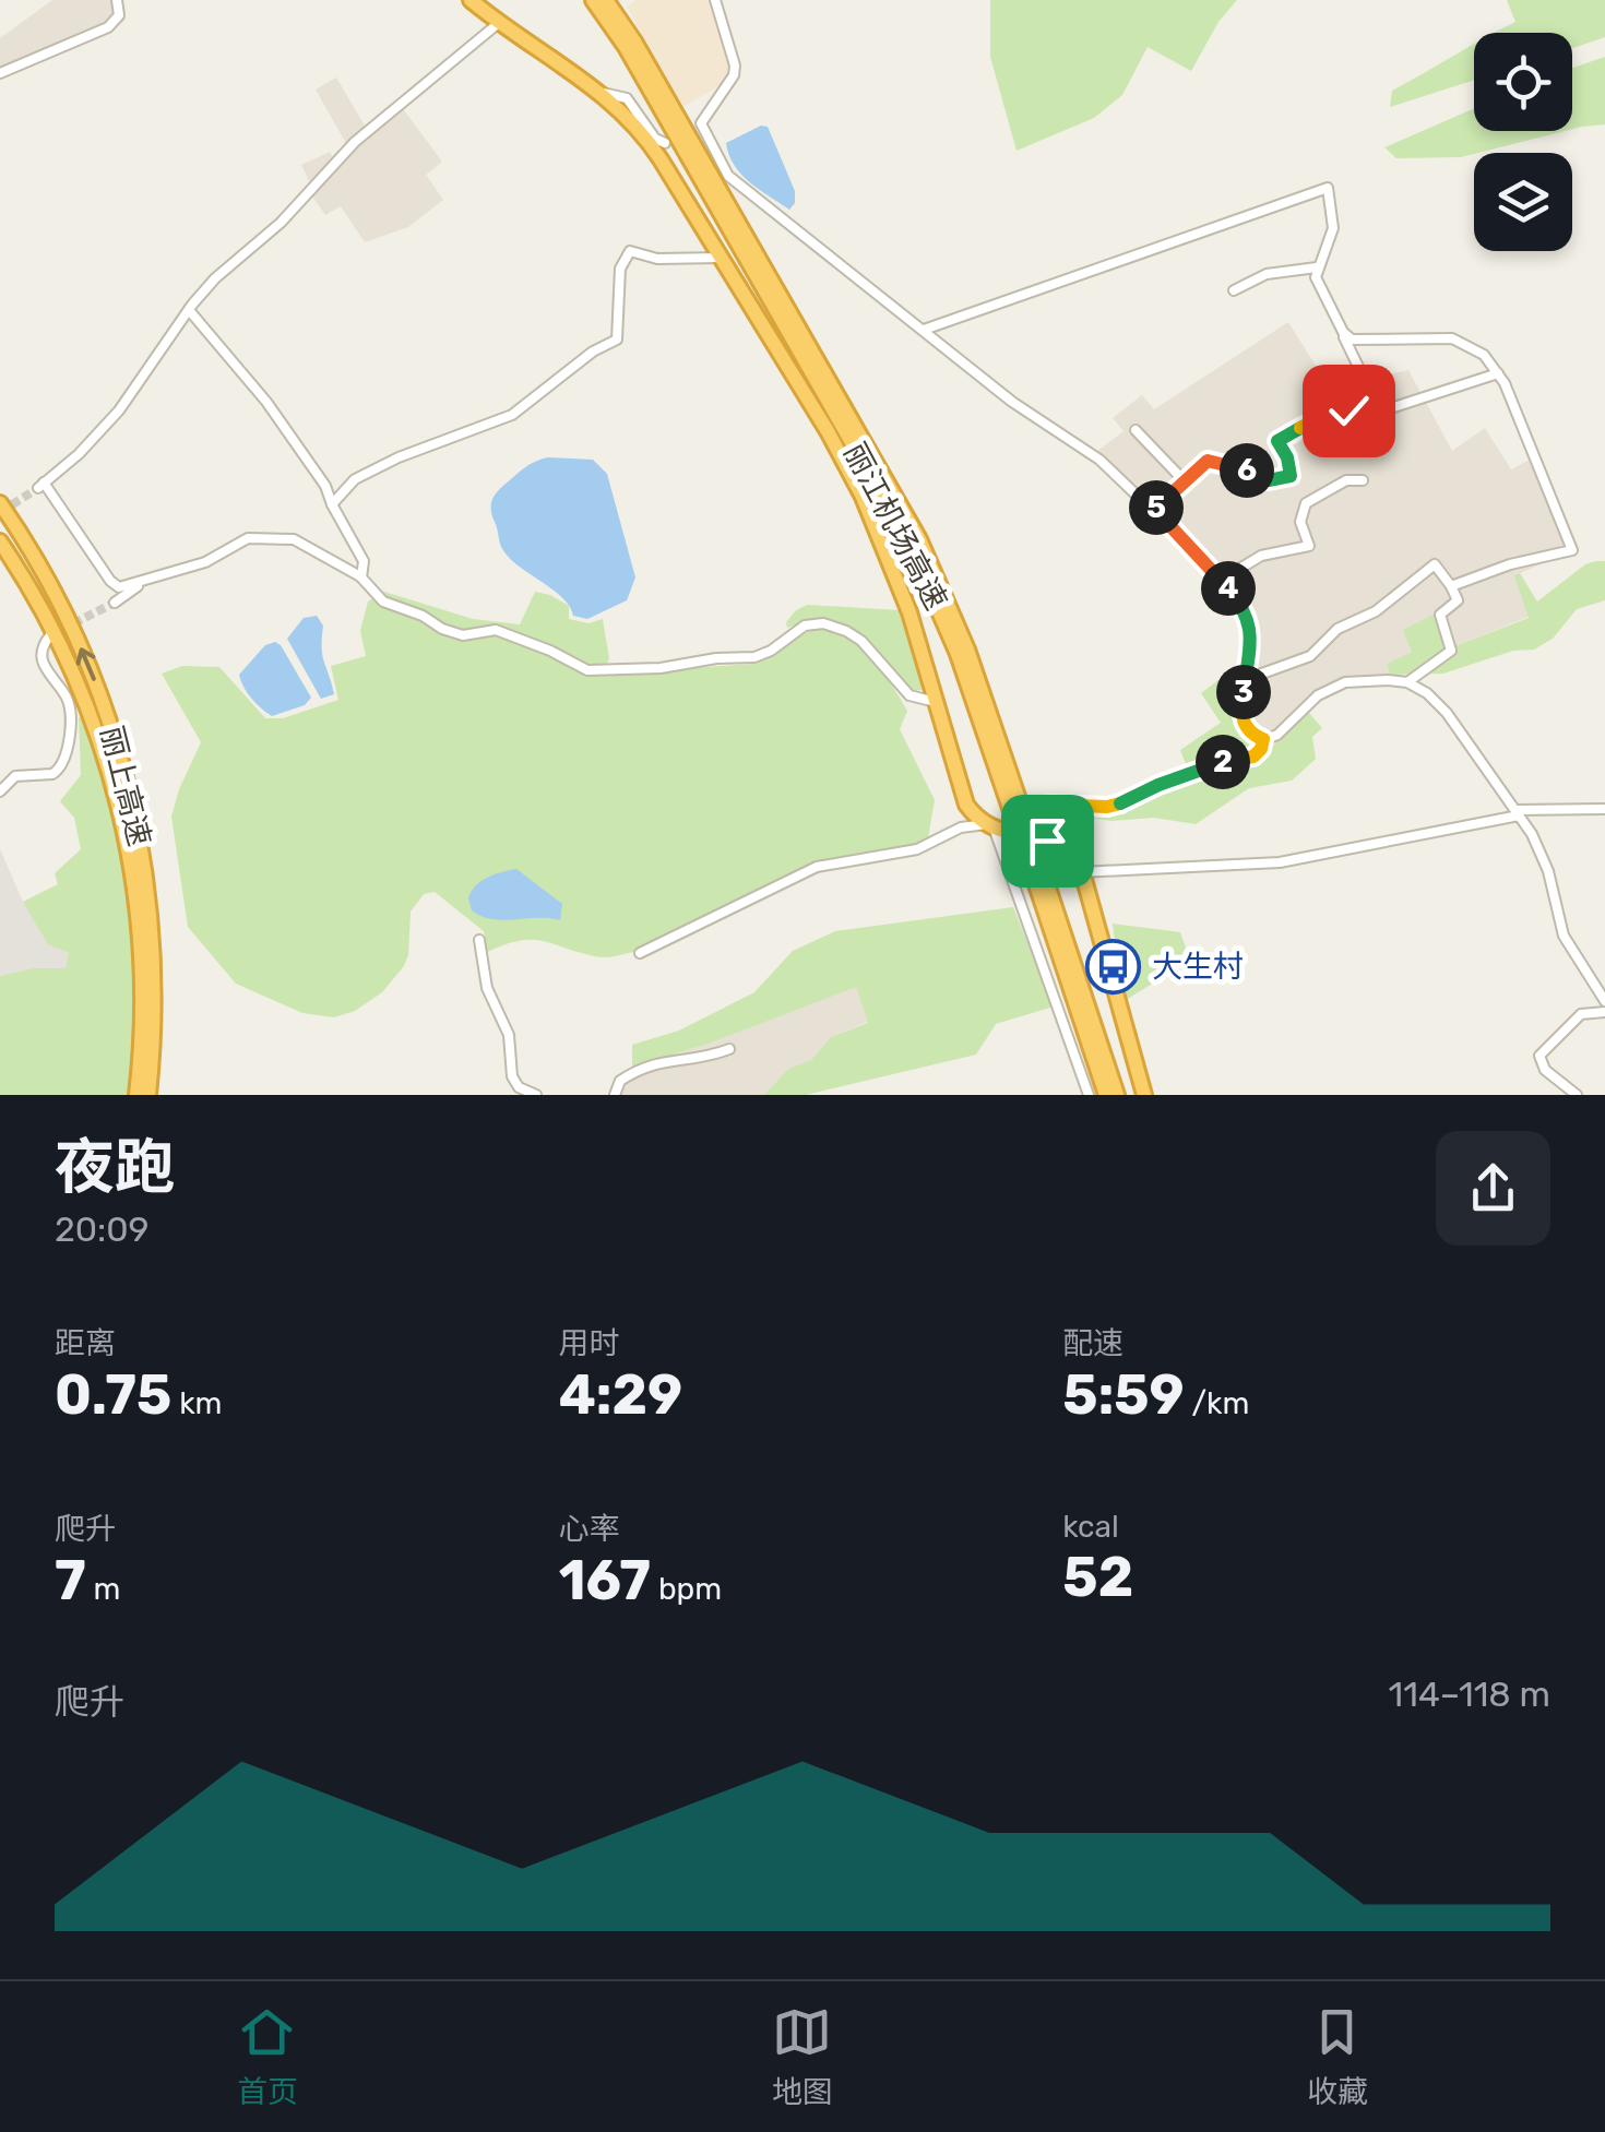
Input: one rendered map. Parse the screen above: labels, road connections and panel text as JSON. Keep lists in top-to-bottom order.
{
  "streets": {
    "highway": ["丽江机场高速", "丽上高速"]
  },
  "places": {
    "bus stop": ["大生村"]
  },
  "page": {
    "pins": [
      "6",
      "5",
      "4",
      "3",
      "2"
    ],
    "heading": ["夜跑", "20:09"],
    "stats": [
      ["距离", "0.75 km"],
      ["用时", "4:29"],
      ["配速", "5:59 /km"],
      ["爬升", "7 m"],
      ["心率", "167 bpm"],
      ["kcal", "52"]
    ],
    "chart": ["爬升", "114–118 m"],
    "tabs": ["首页", "地图", "收藏"]
  }
}
